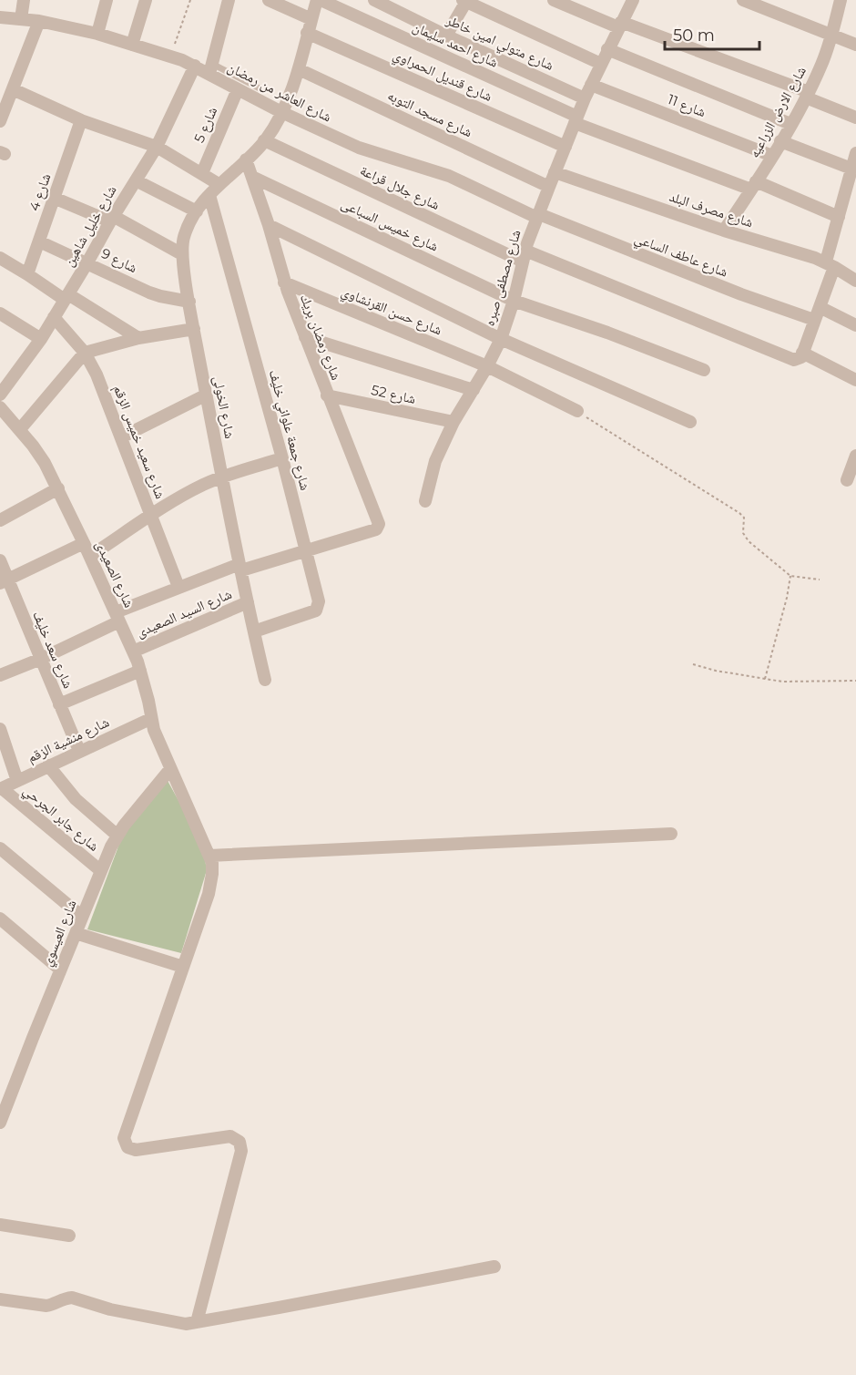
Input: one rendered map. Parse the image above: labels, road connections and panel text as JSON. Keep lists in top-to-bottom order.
{
  "streets": {
    "street": [
      "شارع متولي امين خاطر",
      "شارع احمد سليمان",
      "شارع قنديل الحمراوي",
      "شارع العاشر من رمضان",
      "شارع 11",
      "شارع الارض الزراعيه",
      "شارع مسجد التوبه",
      "شارع 5",
      "شارع جلال قراعة",
      "شارع 4",
      "شارع مصرف البلد",
      "شارع خميس السباعى",
      "شارع خليل شاهين",
      "شارع عاطف الساعي",
      "شارع 9",
      "شارع مصطفى صبره",
      "شارع حسن القرنشاوي",
      "شارع رمضان بريك",
      "شارع 52",
      "شارع الخولى",
      "شارع جمعة علواني خليف",
      "شارع سعيد خميس الزقم",
      "شارع الصعيدى",
      "شارع السيد الصعيدى",
      "شارع سعد خليف",
      "شارع منشية الزقم",
      "شارع جابر الجرحي",
      "شارع العيسوي"
    ]
  },
  "crossings": [
    ["شارع متولي امين خاطر", "شارع مصطفى صبره"],
    ["شارع احمد سليمان", "شارع الارض الزراعيه"],
    ["شارع احمد سليمان", "شارع مصطفى صبره"],
    ["شارع احمد سليمان", "شارع الخولى"],
    ["شارع قنديل الحمراوي", "شارع مصطفى صبره"],
    ["شارع قنديل الحمراوي", "شارع الخولى"],
    ["شارع العاشر من رمضان", "شارع 5"],
    ["شارع العاشر من رمضان", "شارع خليل شاهين"],
    ["شارع العاشر من رمضان", "شارع عاطف الساعي"],
    ["شارع العاشر من رمضان", "شارع مصطفى صبره"],
    ["شارع العاشر من رمضان", "شارع الخولى"],
    ["شارع 11", "شارع الارض الزراعيه"],
    ["شارع 11", "شارع مصطفى صبره"],
    ["شارع الارض الزراعيه", "شارع مصرف البلد"],
    ["شارع مسجد التوبه", "شارع مصطفى صبره"],
    ["شارع مسجد التوبه", "شارع الخولى"],
    ["شارع جلال قراعة", "شارع مصطفى صبره"],
    ["شارع جلال قراعة", "شارع الخولى"],
    ["شارع 4", "شارع 9"],
    ["شارع مصرف البلد", "شارع مصطفى صبره"],
    ["شارع خميس السباعى", "شارع مصطفى صبره"],
    ["شارع خميس السباعى", "شارع رمضان بريك"],
    ["شارع خليل شاهين", "شارع 9"],
    ["شارع خليل شاهين", "شارع سعيد خميس الزقم"],
    ["شارع عاطف الساعي", "شارع مصطفى صبره"],
    ["شارع 9", "شارع الخولى"],
    ["شارع مصطفى صبره", "شارع حسن القرنشاوي"],
    ["شارع مصطفى صبره", "شارع 52"],
    ["شارع حسن القرنشاوي", "شارع رمضان بريك"],
    ["شارع رمضان بريك", "شارع 52"],
    ["شارع رمضان بريك", "شارع الخولى"],
    ["شارع رمضان بريك", "شارع جمعة علواني خليف"],
    ["شارع الخولى", "شارع جمعة علواني خليف"],
    ["شارع الخولى", "شارع السيد الصعيدى"],
    ["شارع الصعيدى", "شارع السيد الصعيدى"],
    ["شارع الصعيدى", "شارع منشية الزقم"],
    ["شارع الصعيدى", "شارع العيسوي"],
    ["شارع سعد خليف", "شارع منشية الزقم"],
    ["شارع منشية الزقم", "شارع جابر الجرحي"],
    ["شارع جابر الجرحي", "شارع العيسوي"]
  ],
  "scale_bar": "50 m"
}
